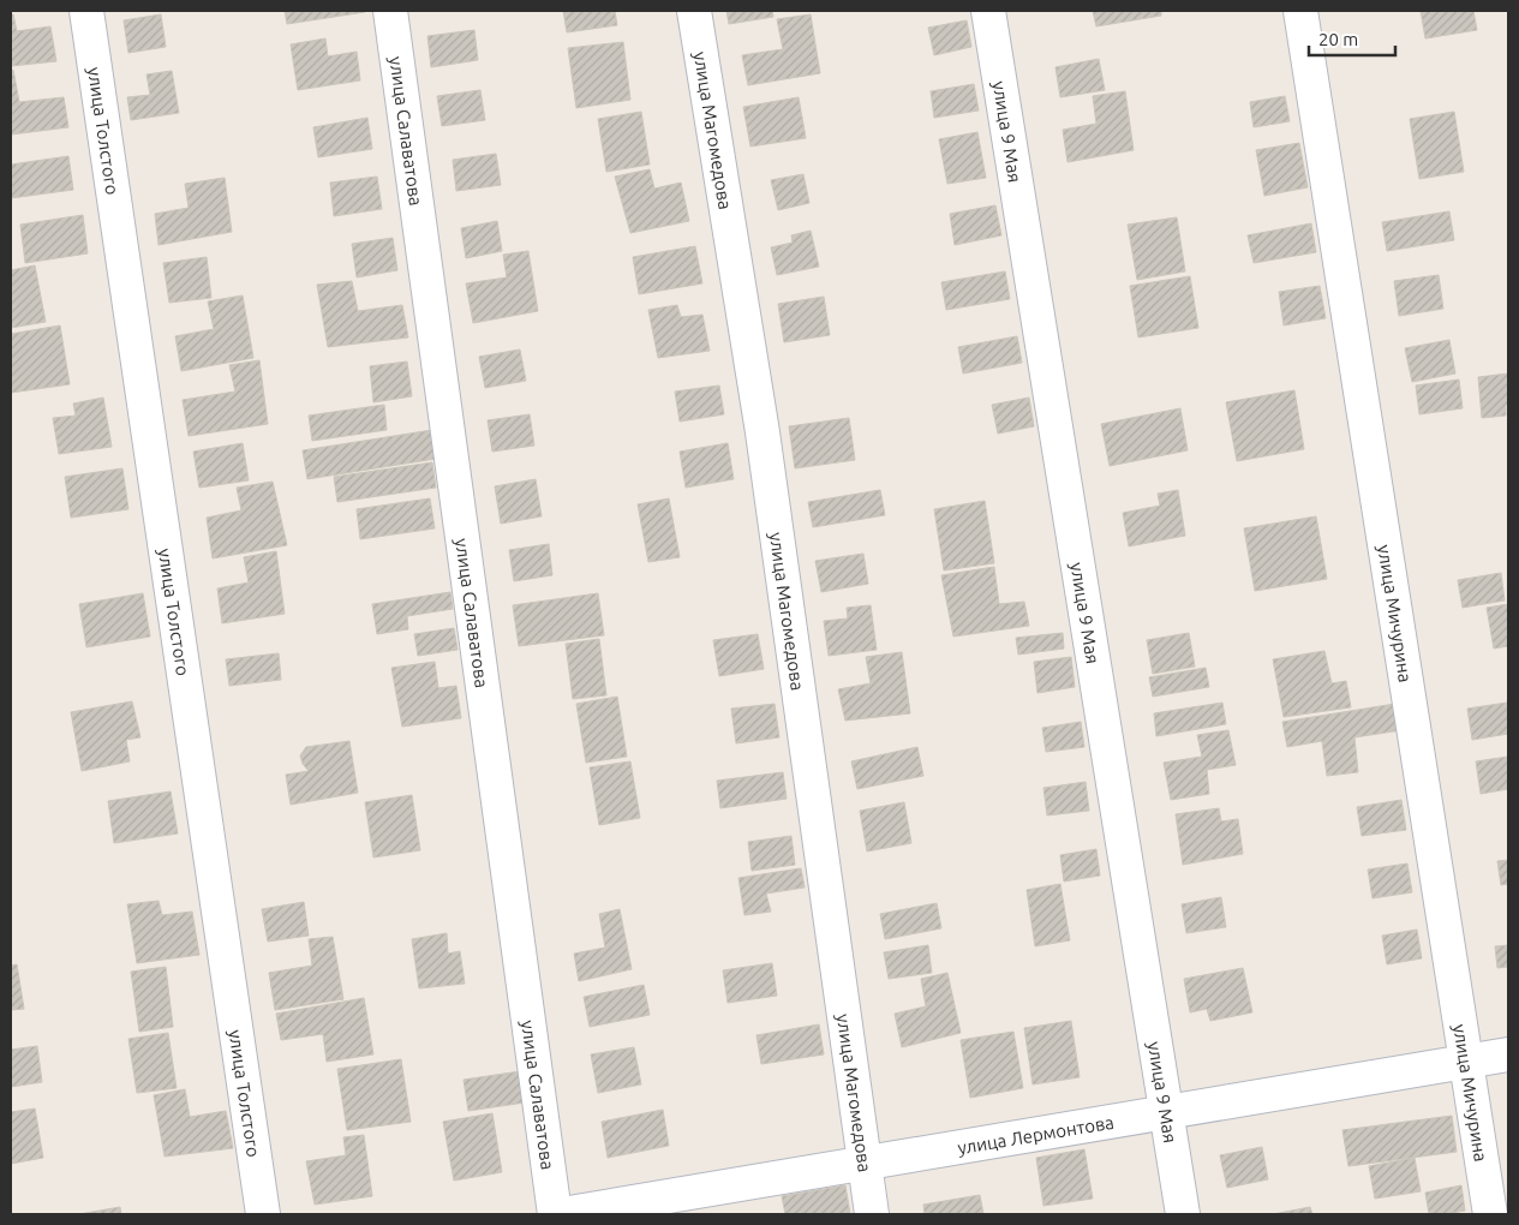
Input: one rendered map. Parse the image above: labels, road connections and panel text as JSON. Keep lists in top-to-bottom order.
{
  "streets": {
    "street": [
      "улица Толстого",
      "улица Салаватова",
      "улица Магомедова",
      "улица 9 Мая",
      "улица Мичурина",
      "улица Лермонтова"
    ]
  },
  "crossings": [
    ["улица Магомедова", "улица Лермонтова"],
    ["улица 9 Мая", "улица Лермонтова"],
    ["улица Мичурина", "улица Лермонтова"]
  ],
  "scale_bar": "20 m"
}
